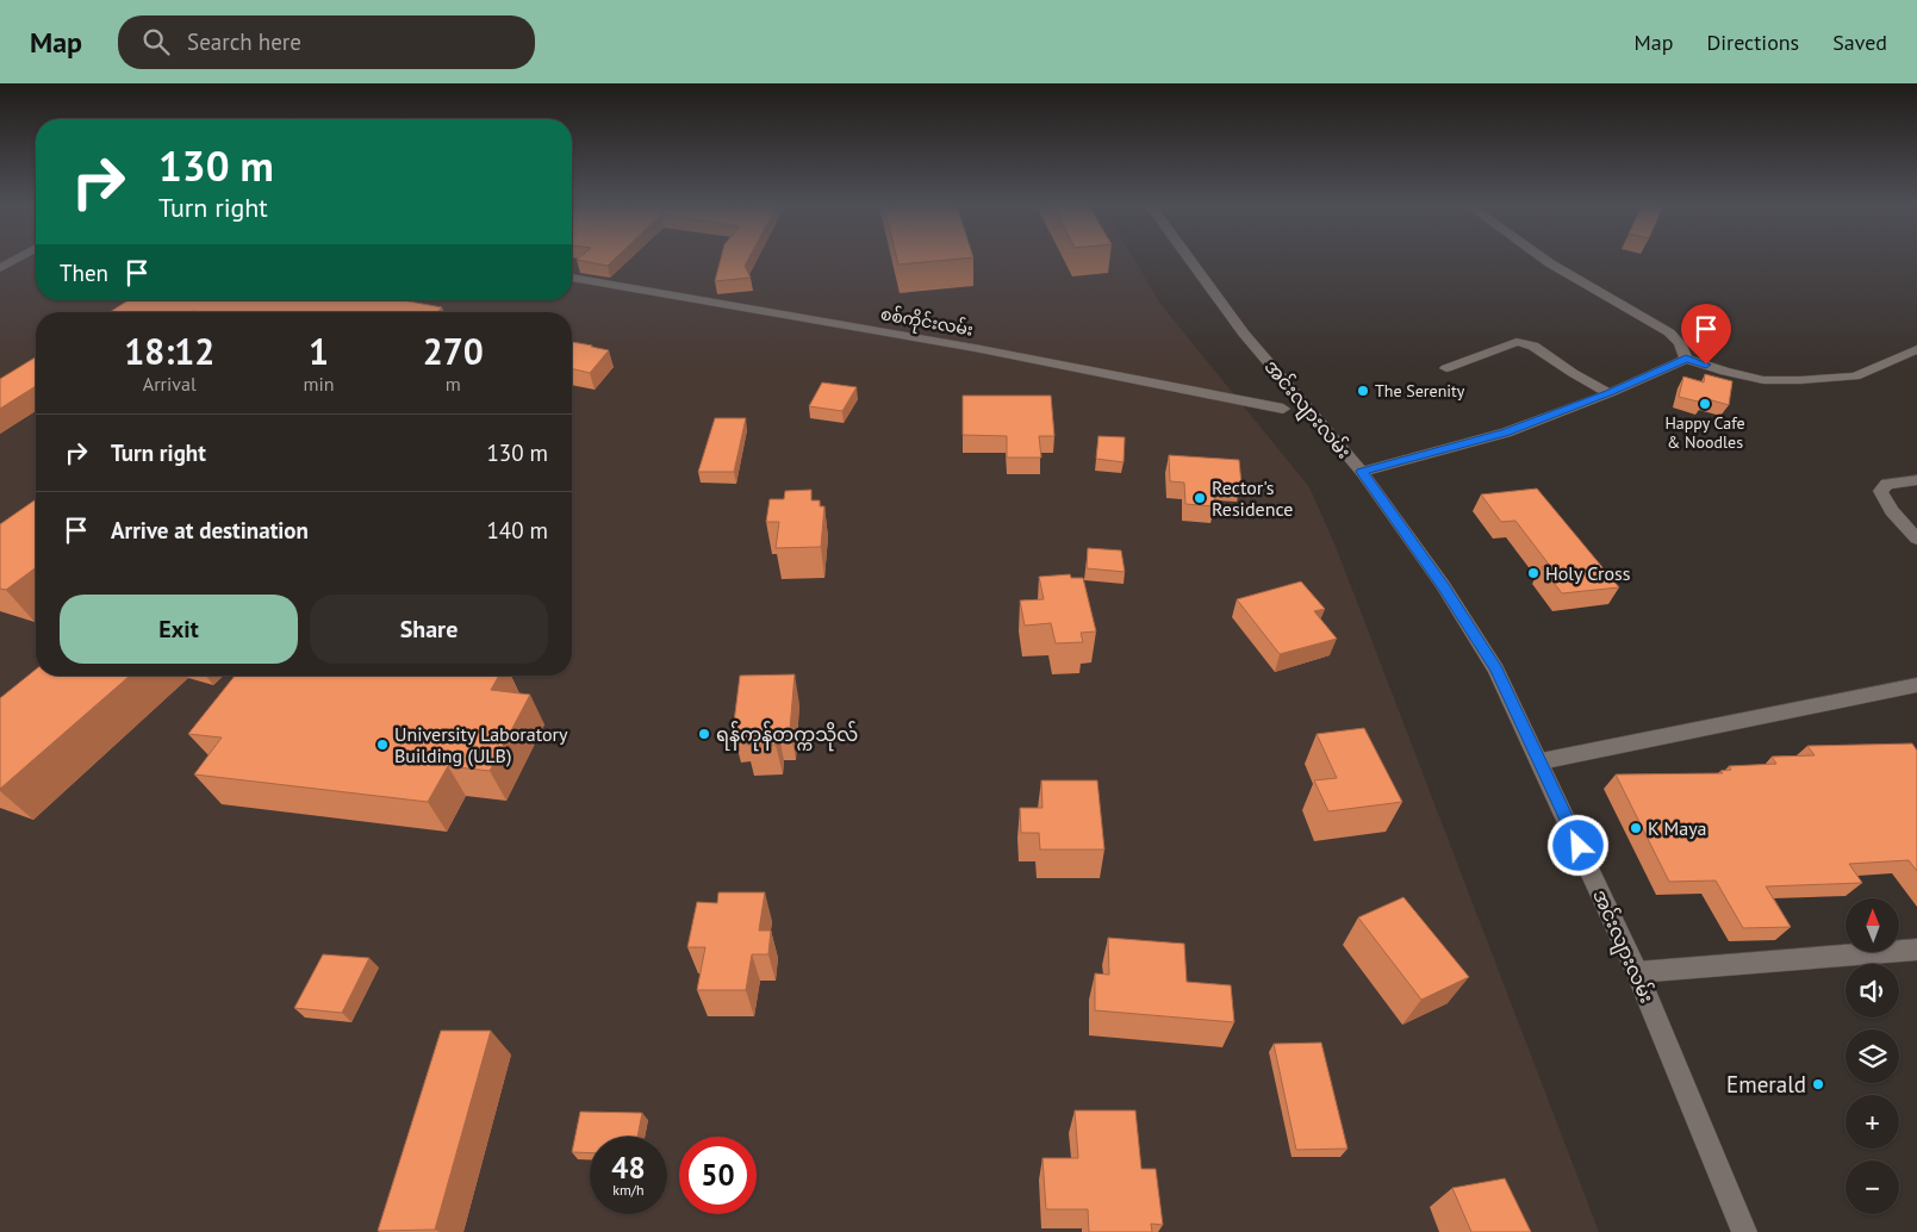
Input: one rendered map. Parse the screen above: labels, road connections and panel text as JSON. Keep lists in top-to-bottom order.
{
  "streets": {
    "street": ["စစ်ကိုင်းလမ်း", "အင်းလျားလမ်း"]
  },
  "places": [
    "The Serenity",
    "Happy Cafe & Noodles",
    "Rector's Residence",
    "Holy Cross",
    "ရန်ကုန်တက္ကသိုလ်",
    "University Laboratory Building (ULB)",
    "K Maya",
    "Emerald"
  ],
  "north": "top",
  "page": {
    "header": "Map",
    "search": "Search here",
    "nav": ["Map", "Directions", "Saved"],
    "turn": ["130 m", "Turn right"],
    "then": "Then",
    "eta": [
      "18:12",
      "Arrival",
      "1",
      "min",
      "270",
      "m"
    ],
    "list": [
      {
        "name": "Turn right",
        "value": "130 m"
      },
      {
        "name": "Arrive at destination",
        "value": "140 m"
      }
    ],
    "buttons": ["Exit", "Share"],
    "map_buttons": ["+", "−"],
    "speed": "48 km/h",
    "limit": "50"
  }
}
